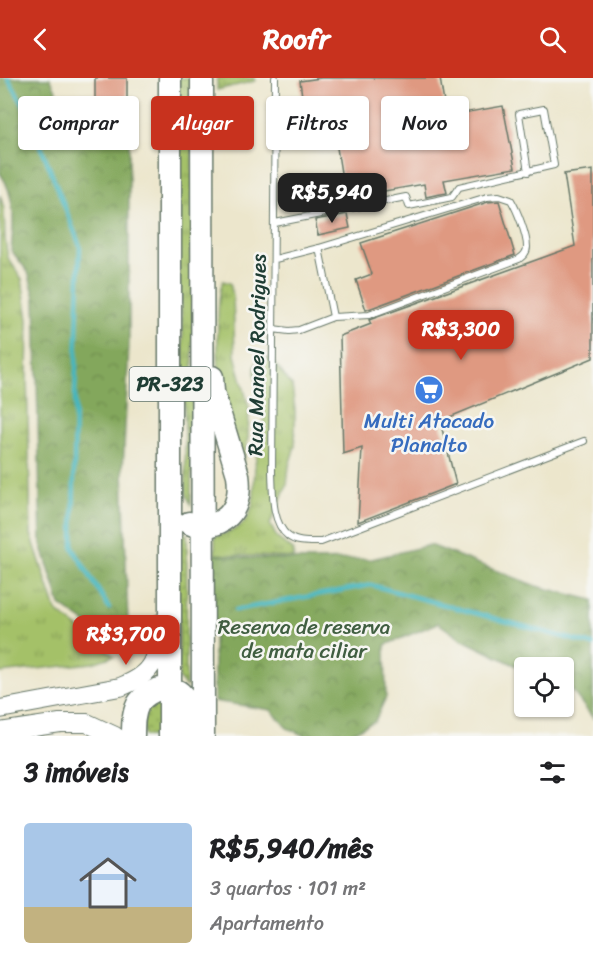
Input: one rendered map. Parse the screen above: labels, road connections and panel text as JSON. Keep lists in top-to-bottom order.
{
  "streets": {
    "highway": ["PR-323"],
    "lane": ["Rua Manoel Rodrigues"]
  },
  "parks": ["Reserva de reserva de mata ciliar"],
  "places": {
    "supermarket": ["Multi Atacado Planalto"]
  },
  "page": {
    "header": "Roofr",
    "chip": [
      "Comprar",
      "Alugar",
      "Filtros",
      "Novo"
    ],
    "price": ["R$5,940", "R$3,300", "R$3,700"],
    "heading": "3 imóveis",
    "list": [
      {
        "name": "R$5,940/mês",
        "note": "3 quartos · 101 m² · Apartamento"
      }
    ]
  }
}
